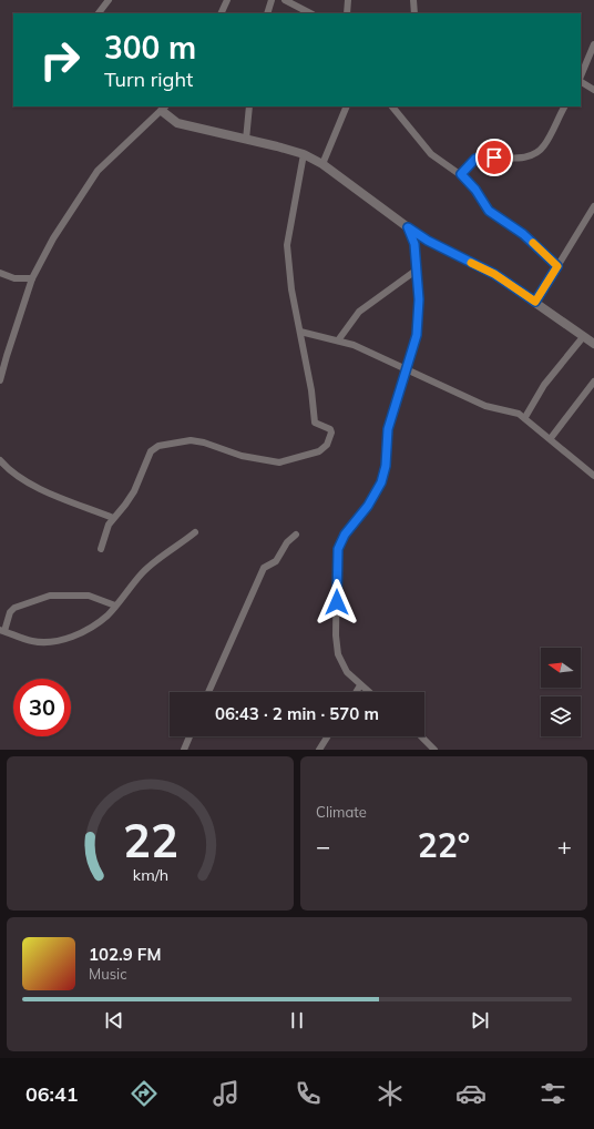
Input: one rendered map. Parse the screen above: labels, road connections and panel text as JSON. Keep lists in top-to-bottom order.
{
  "north": "left",
  "page": {
    "turn": ["300 m", "Turn right"],
    "limit": "30",
    "trip": "06:43 · 2 min · 570 m",
    "tile": "Climate",
    "heat": ["−", "22°", "+"],
    "song": ["102.9 FM", "Music"],
    "tabs": "06:41",
    "gauge": ["22", "km/h"]
  }
}
